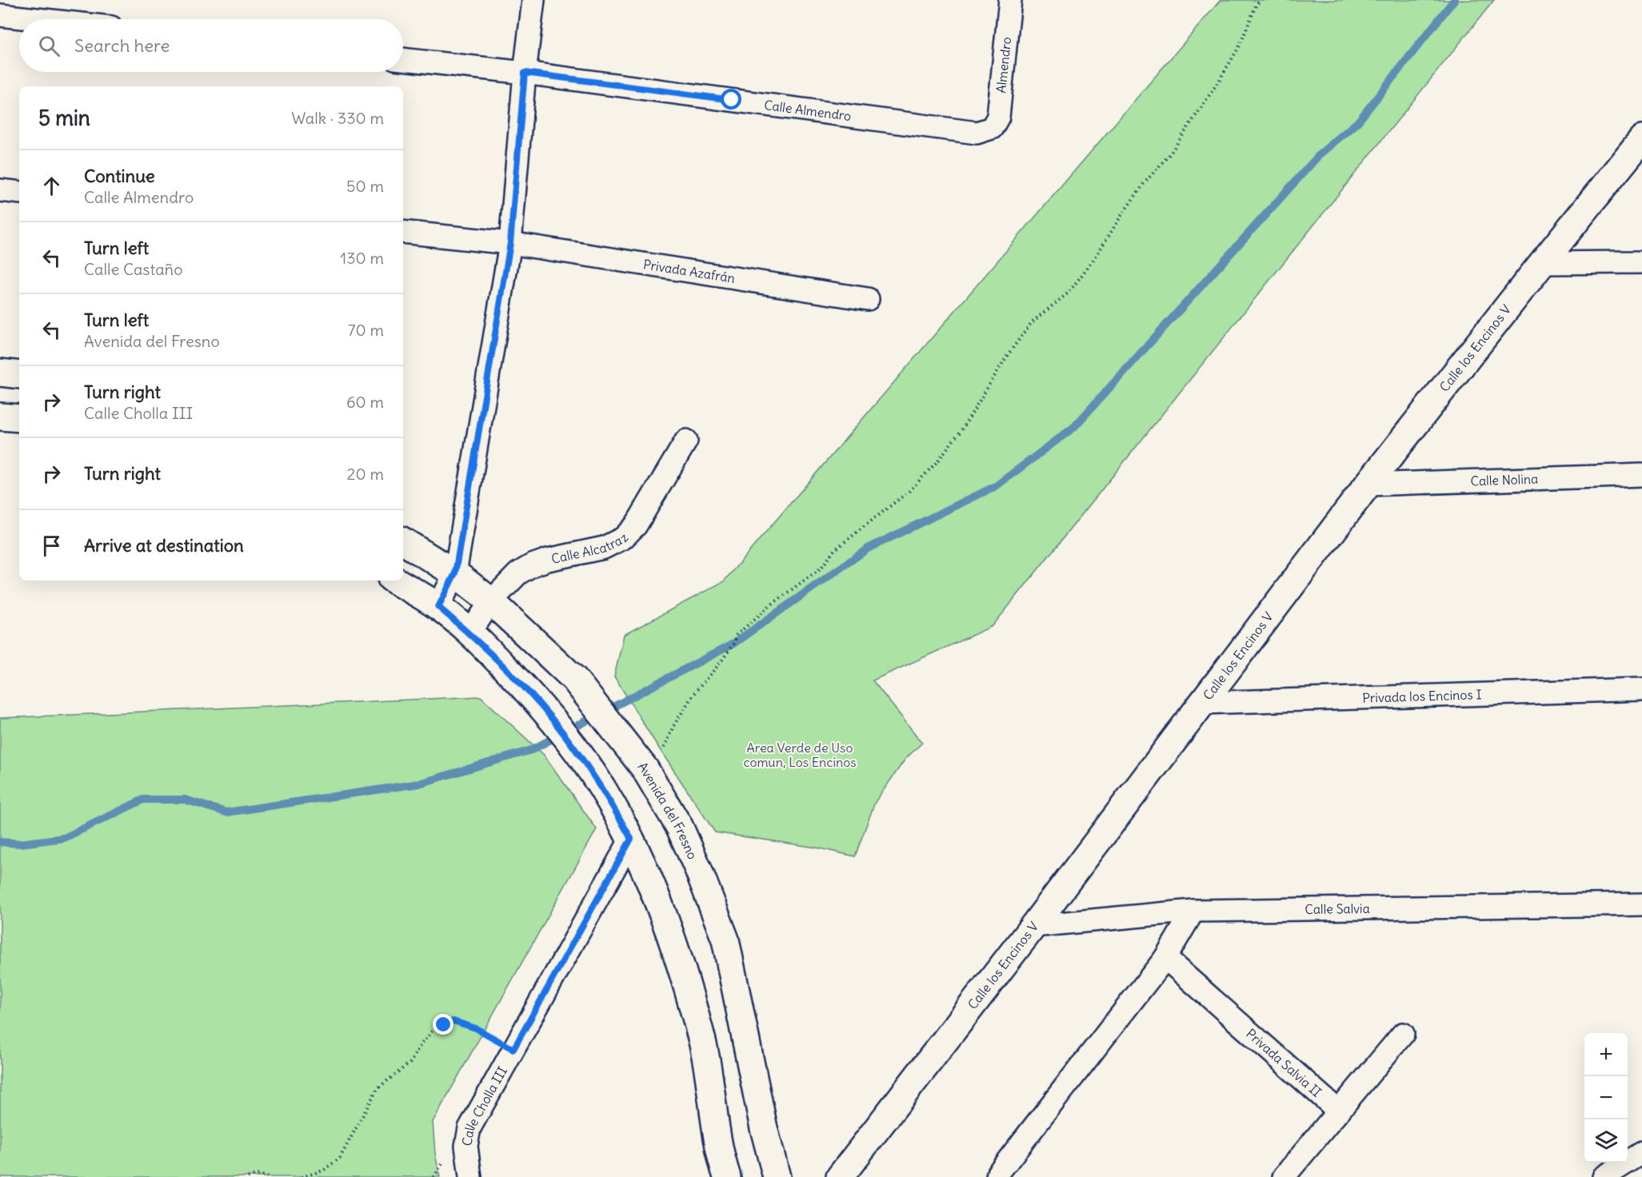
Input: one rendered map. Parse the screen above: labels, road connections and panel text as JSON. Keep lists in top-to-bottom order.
{
  "streets": {
    "street": [
      "Almendro",
      "Calle Almendro",
      "Privada Azafrán",
      "Calle los Encinos V",
      "Calle Nolina",
      "Calle Alcatraz",
      "Privada los Encinos I",
      "Avenida del Fresno",
      "Calle Salvia",
      "Privada Salvia II",
      "Calle Cholla III"
    ]
  },
  "crossings": [
    ["Almendro", "Calle Almendro"],
    ["Calle los Encinos V", "Calle Nolina"],
    ["Calle los Encinos V", "Privada los Encinos I"],
    ["Calle los Encinos V", "Calle Salvia"],
    ["Calle Alcatraz", "Avenida del Fresno"]
  ],
  "parks": ["Area Verde de Uso comun, Los Encinos"],
  "page": {
    "search": "Search here",
    "heading": ["5 min", "Walk · 330 m"],
    "list": [
      ["Continue", "Calle Almendro", "50 m"],
      ["Turn left", "Calle Castaño", "130 m"],
      ["Turn left", "Avenida del Fresno", "70 m"],
      ["Turn right", "Calle Cholla III", "60 m"],
      ["Turn right", "20 m"],
      "Arrive at destination"
    ],
    "map_buttons": ["+", "−"]
  }
}
